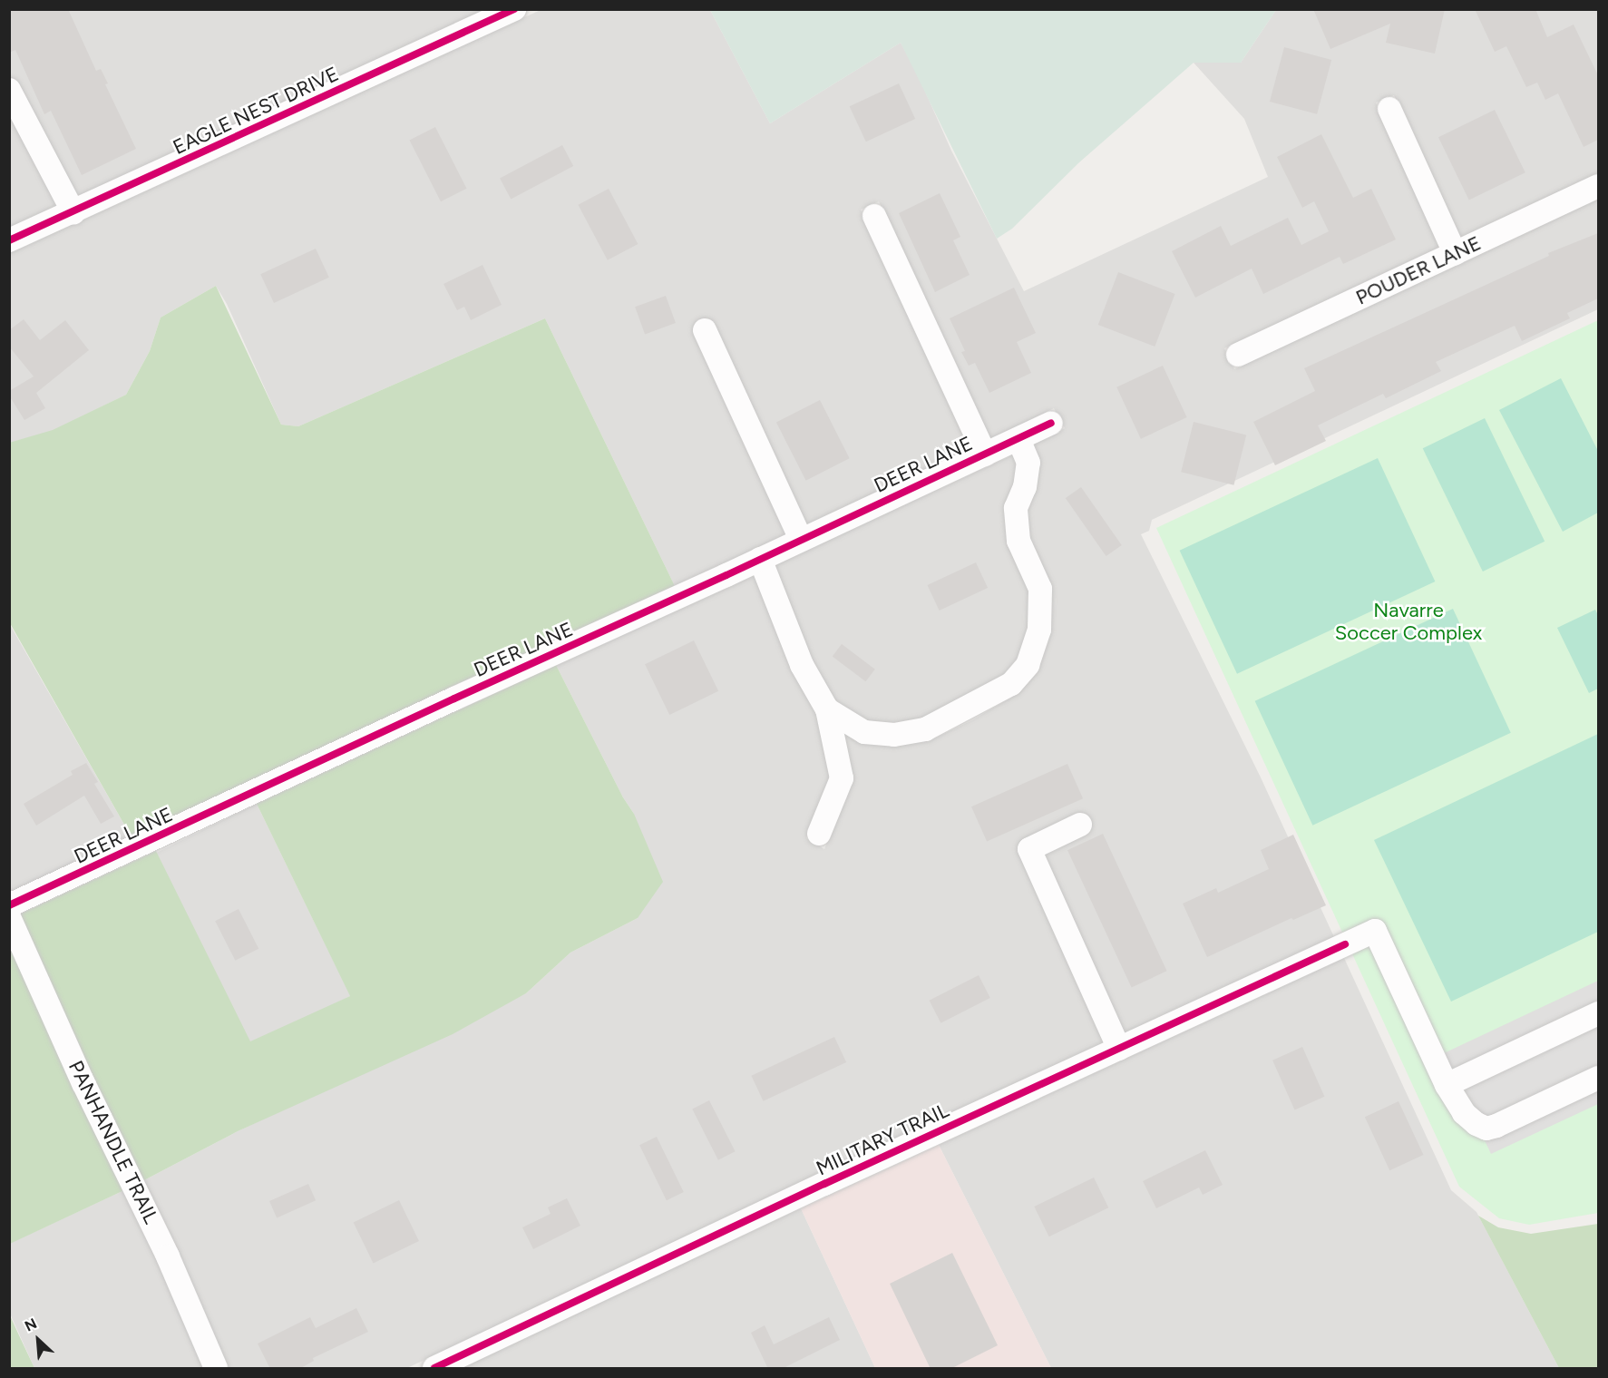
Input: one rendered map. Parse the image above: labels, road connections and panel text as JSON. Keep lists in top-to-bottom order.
{
  "streets": {
    "street": [
      "EAGLE NEST DRIVE",
      "POUDER LANE",
      "DEER LANE",
      "MILITARY TRAIL",
      "PANHANDLE TRAIL"
    ]
  },
  "parks": ["Navarre Soccer Complex"],
  "north": "top left"
}
